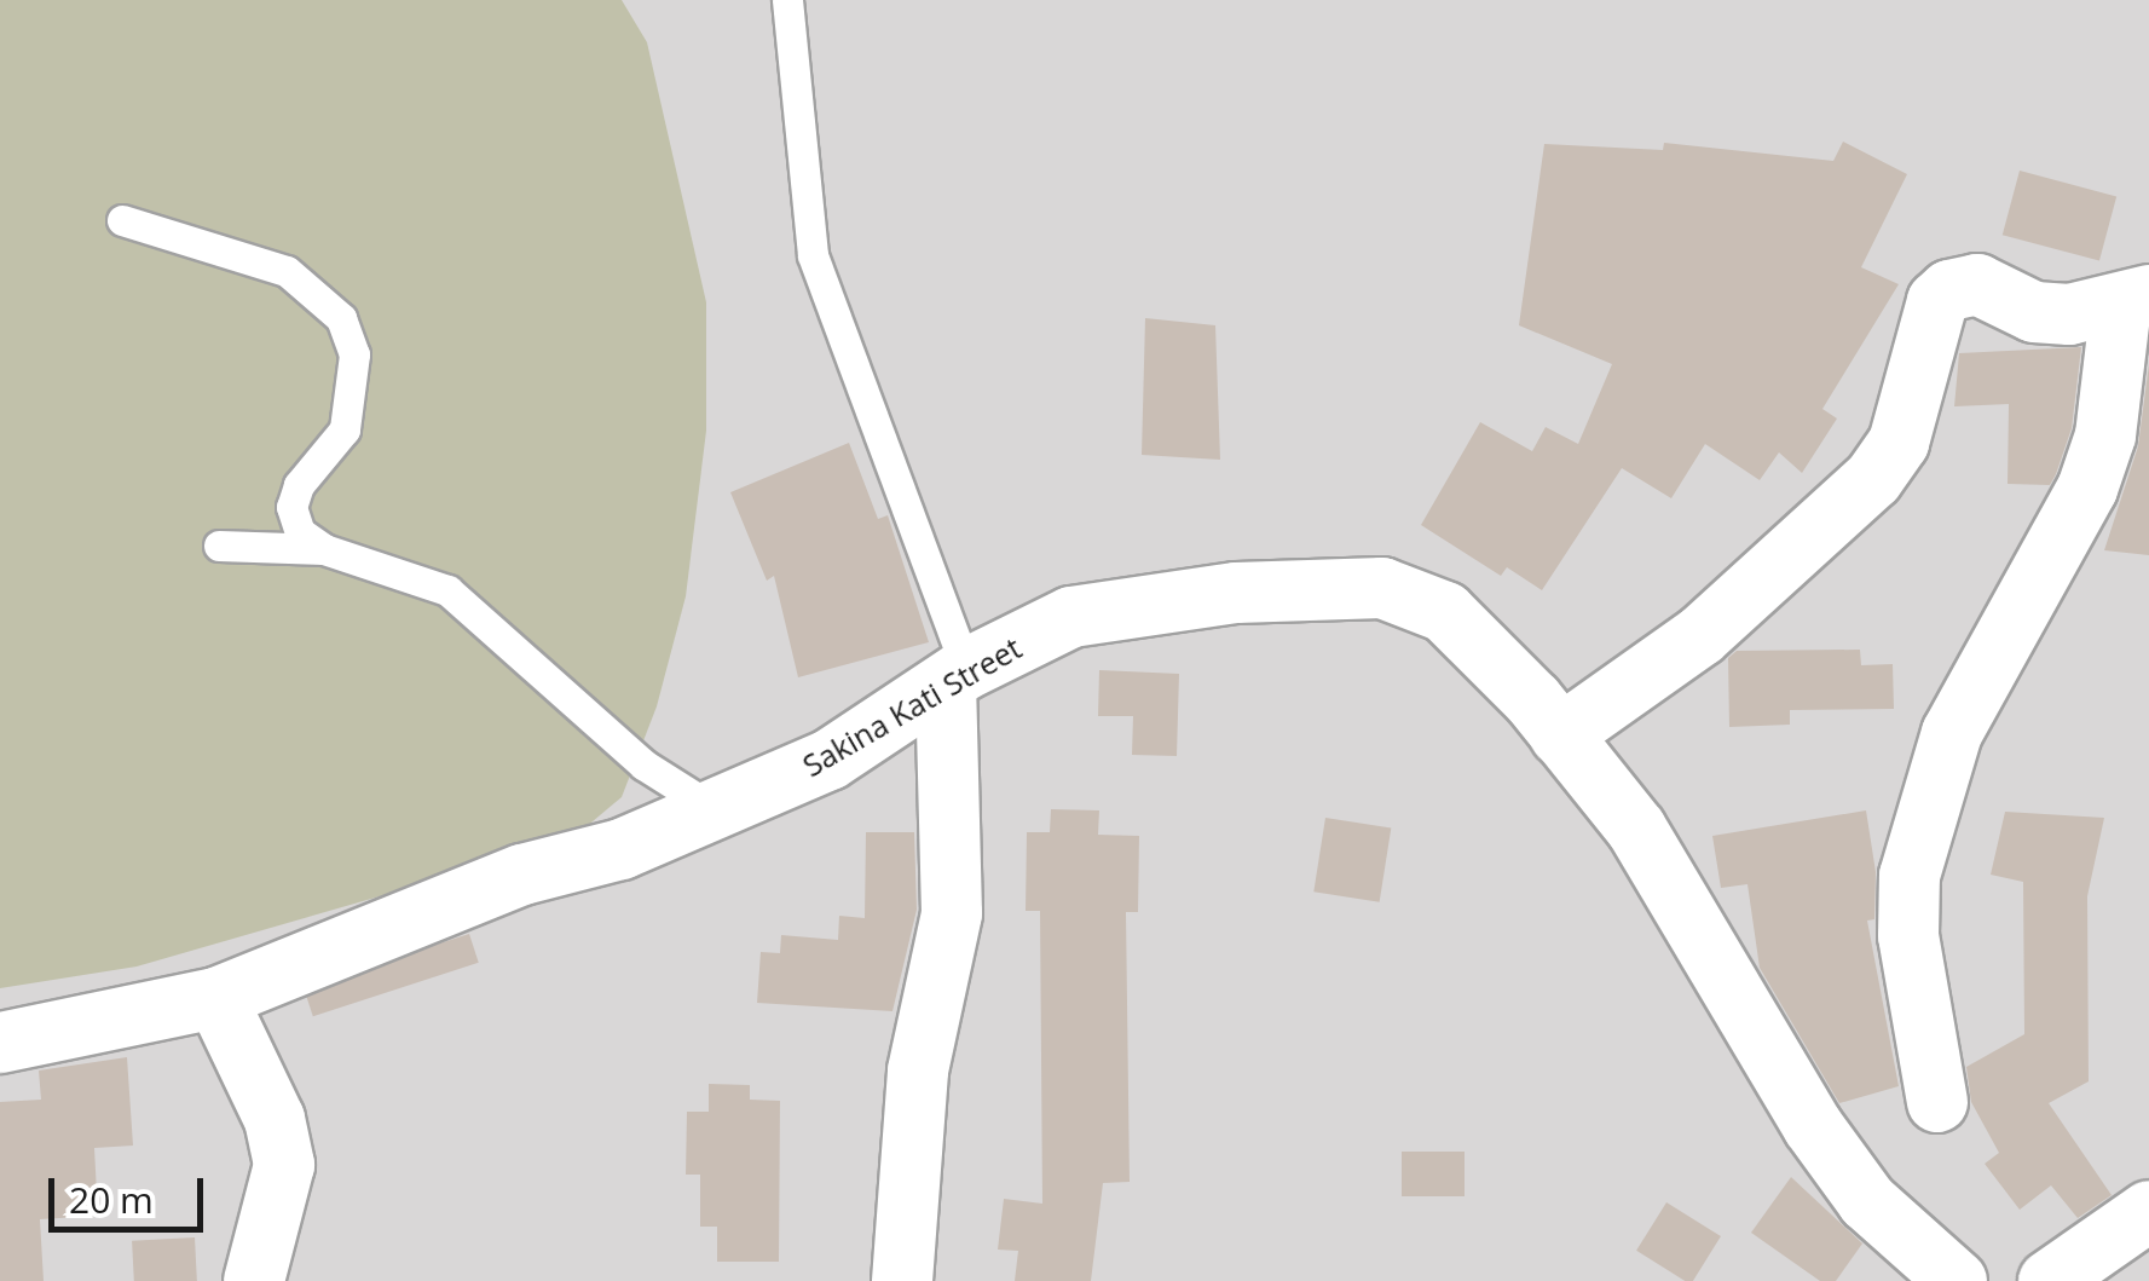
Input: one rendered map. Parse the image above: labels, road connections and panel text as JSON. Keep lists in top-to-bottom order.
{
  "streets": {
    "street": ["Sakina Kati Street"]
  },
  "scale_bar": "20 m"
}
